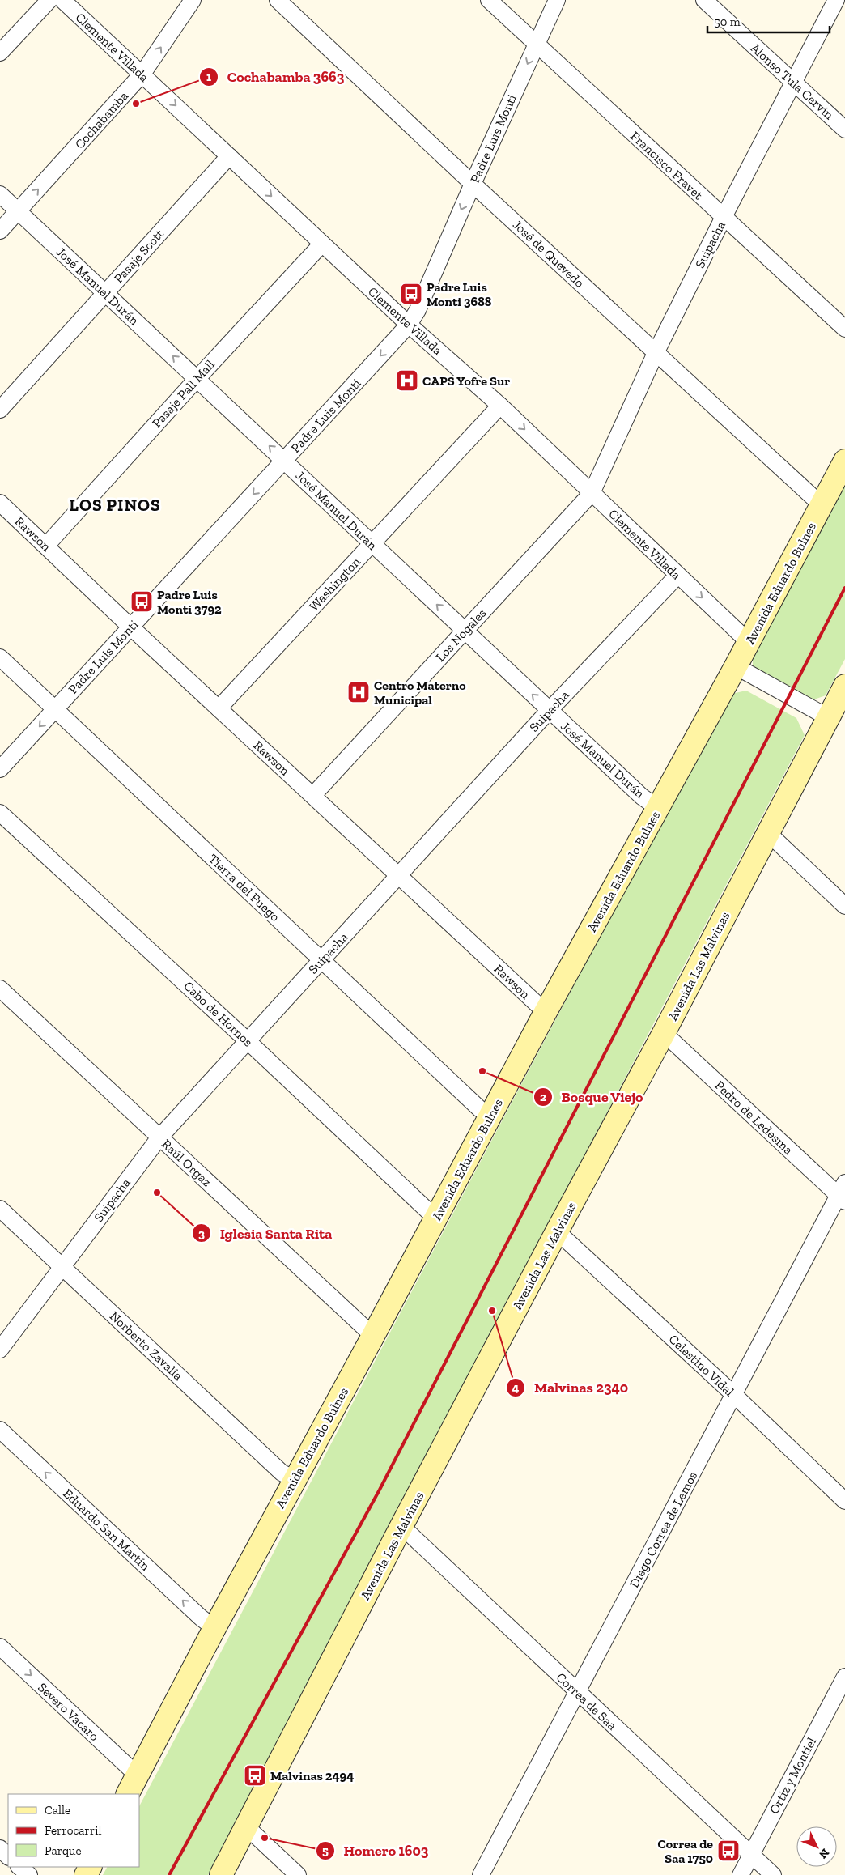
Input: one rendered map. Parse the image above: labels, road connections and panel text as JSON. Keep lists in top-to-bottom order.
{
  "streets": {
    "main road": ["Avenida Eduardo Bulnes", "Avenida Las Malvinas"],
    "street": [
      "Clemente Villada",
      "Alonso Tula Cervin",
      "Cochabamba",
      "Padre Luis Monti",
      "Francisco Fravet",
      "Suipacha",
      "José de Quevedo",
      "Pasaje Scott",
      "José Manuel Durán",
      "Pasaje Pall Mall",
      "Rawson",
      "Washington",
      "Los Nogales",
      "Tierra del Fuego",
      "Cabo de Hornos",
      "Pedro de Ledesma",
      "Raúl Orgaz",
      "Norberto Zavalía",
      "Celestino Vidal",
      "Eduardo San Martín",
      "Diego Correa de Lemos",
      "Correa de Saa",
      "Severo Vacaro",
      "Ortiz y Montiel"
    ]
  },
  "crossings": [
    ["Clemente Villada", "Cochabamba"],
    ["Clemente Villada", "Padre Luis Monti"],
    ["Clemente Villada", "Suipacha"],
    ["Clemente Villada", "Pasaje Scott"],
    ["Clemente Villada", "Pasaje Pall Mall"],
    ["Clemente Villada", "Avenida Eduardo Bulnes"],
    ["Clemente Villada", "Washington"],
    ["Clemente Villada", "Los Nogales"],
    ["Alonso Tula Cervin", "Suipacha"],
    ["Cochabamba", "José Manuel Durán"],
    ["Padre Luis Monti", "Francisco Fravet"],
    ["Padre Luis Monti", "José de Quevedo"],
    ["Padre Luis Monti", "José Manuel Durán"],
    ["Padre Luis Monti", "Rawson"],
    ["Padre Luis Monti", "Tierra del Fuego"],
    ["Francisco Fravet", "Suipacha"],
    ["Suipacha", "José de Quevedo"],
    ["Suipacha", "José Manuel Durán"],
    ["Suipacha", "Rawson"],
    ["Suipacha", "Los Nogales"],
    ["Suipacha", "Tierra del Fuego"],
    ["Suipacha", "Cabo de Hornos"],
    ["Suipacha", "Raúl Orgaz"],
    ["Suipacha", "Norberto Zavalía"],
    ["José de Quevedo", "Avenida Eduardo Bulnes"],
    ["Pasaje Scott", "José Manuel Durán"],
    ["José Manuel Durán", "Pasaje Pall Mall"],
    ["José Manuel Durán", "Avenida Eduardo Bulnes"],
    ["José Manuel Durán", "Washington"],
    ["José Manuel Durán", "Los Nogales"],
    ["Pasaje Pall Mall", "Rawson"],
    ["Rawson", "Avenida Eduardo Bulnes"],
    ["Rawson", "Washington"],
    ["Rawson", "Los Nogales"],
    ["Avenida Eduardo Bulnes", "Tierra del Fuego"],
    ["Avenida Eduardo Bulnes", "Cabo de Hornos"],
    ["Avenida Eduardo Bulnes", "Raúl Orgaz"],
    ["Avenida Eduardo Bulnes", "Norberto Zavalía"],
    ["Avenida Eduardo Bulnes", "Eduardo San Martín"],
    ["Avenida Eduardo Bulnes", "Severo Vacaro"],
    ["Avenida Las Malvinas", "Pedro de Ledesma"],
    ["Avenida Las Malvinas", "Celestino Vidal"],
    ["Avenida Las Malvinas", "Correa de Saa"],
    ["Pedro de Ledesma", "Diego Correa de Lemos"],
    ["Celestino Vidal", "Diego Correa de Lemos"],
    ["Diego Correa de Lemos", "Correa de Saa"],
    ["Correa de Saa", "Ortiz y Montiel"]
  ],
  "one_way": [
    "Clemente Villada",
    "Cochabamba",
    "Padre Luis Monti",
    "José Manuel Durán",
    "Eduardo San Martín",
    "Severo Vacaro"
  ],
  "districts": ["LOS PINOS"],
  "places": {
    "other": [
      "Cochabamba 3663",
      "Bosque Viejo",
      "Iglesia Santa Rita",
      "Malvinas 2340",
      "Homero 1603"
    ],
    "bus stop": [
      "Padre Luis Monti 3688",
      "Padre Luis Monti 3792",
      "Malvinas 2494",
      "Correa de Saa 1750"
    ],
    "hospital": ["CAPS Yofre Sur", "Centro Materno Municipal"]
  },
  "legend": ["Calle", "Ferrocarril", "Parque"],
  "scale_bar": "50 m",
  "north": "bottom right"
}
